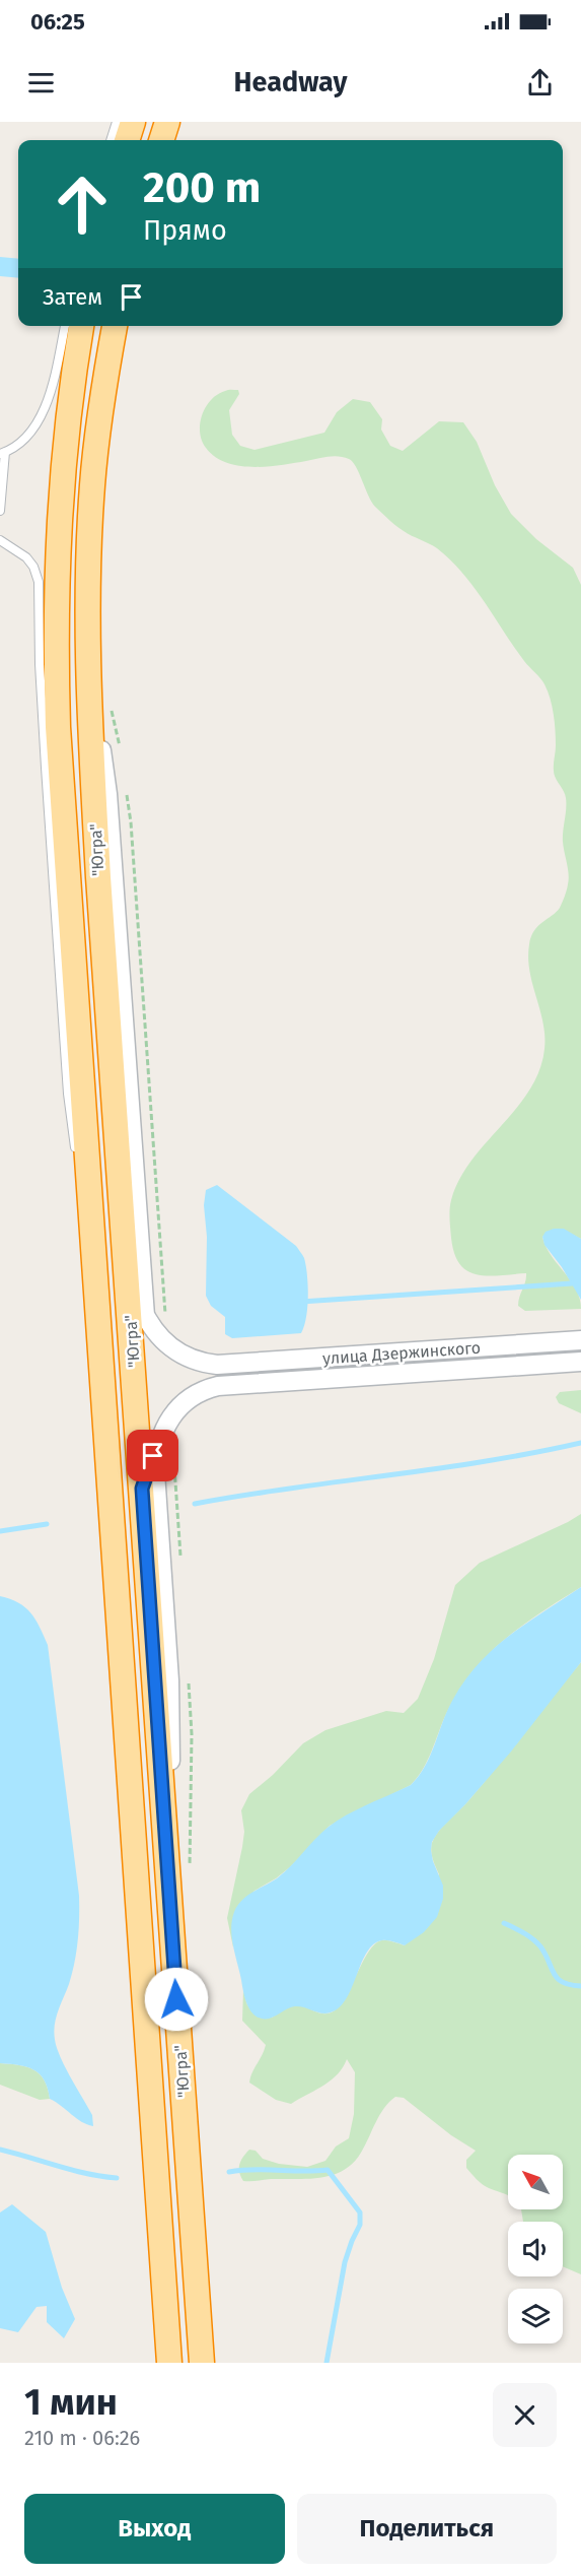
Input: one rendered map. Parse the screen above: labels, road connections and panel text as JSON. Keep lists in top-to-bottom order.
{
  "streets": {
    "highway": ["\"Югра\""],
    "street": ["улица Дзержинского"]
  },
  "crossings": [
    ["\"Югра\"", "улица Дзержинского"]
  ],
  "north": "top left",
  "page": {
    "status": "06:25",
    "header": "Headway",
    "turn": ["200 m", "Прямо"],
    "then": "Затем",
    "heading": ["1 мин", "210 m · 06:26"],
    "buttons": ["Выход", "Поделиться"]
  }
}
